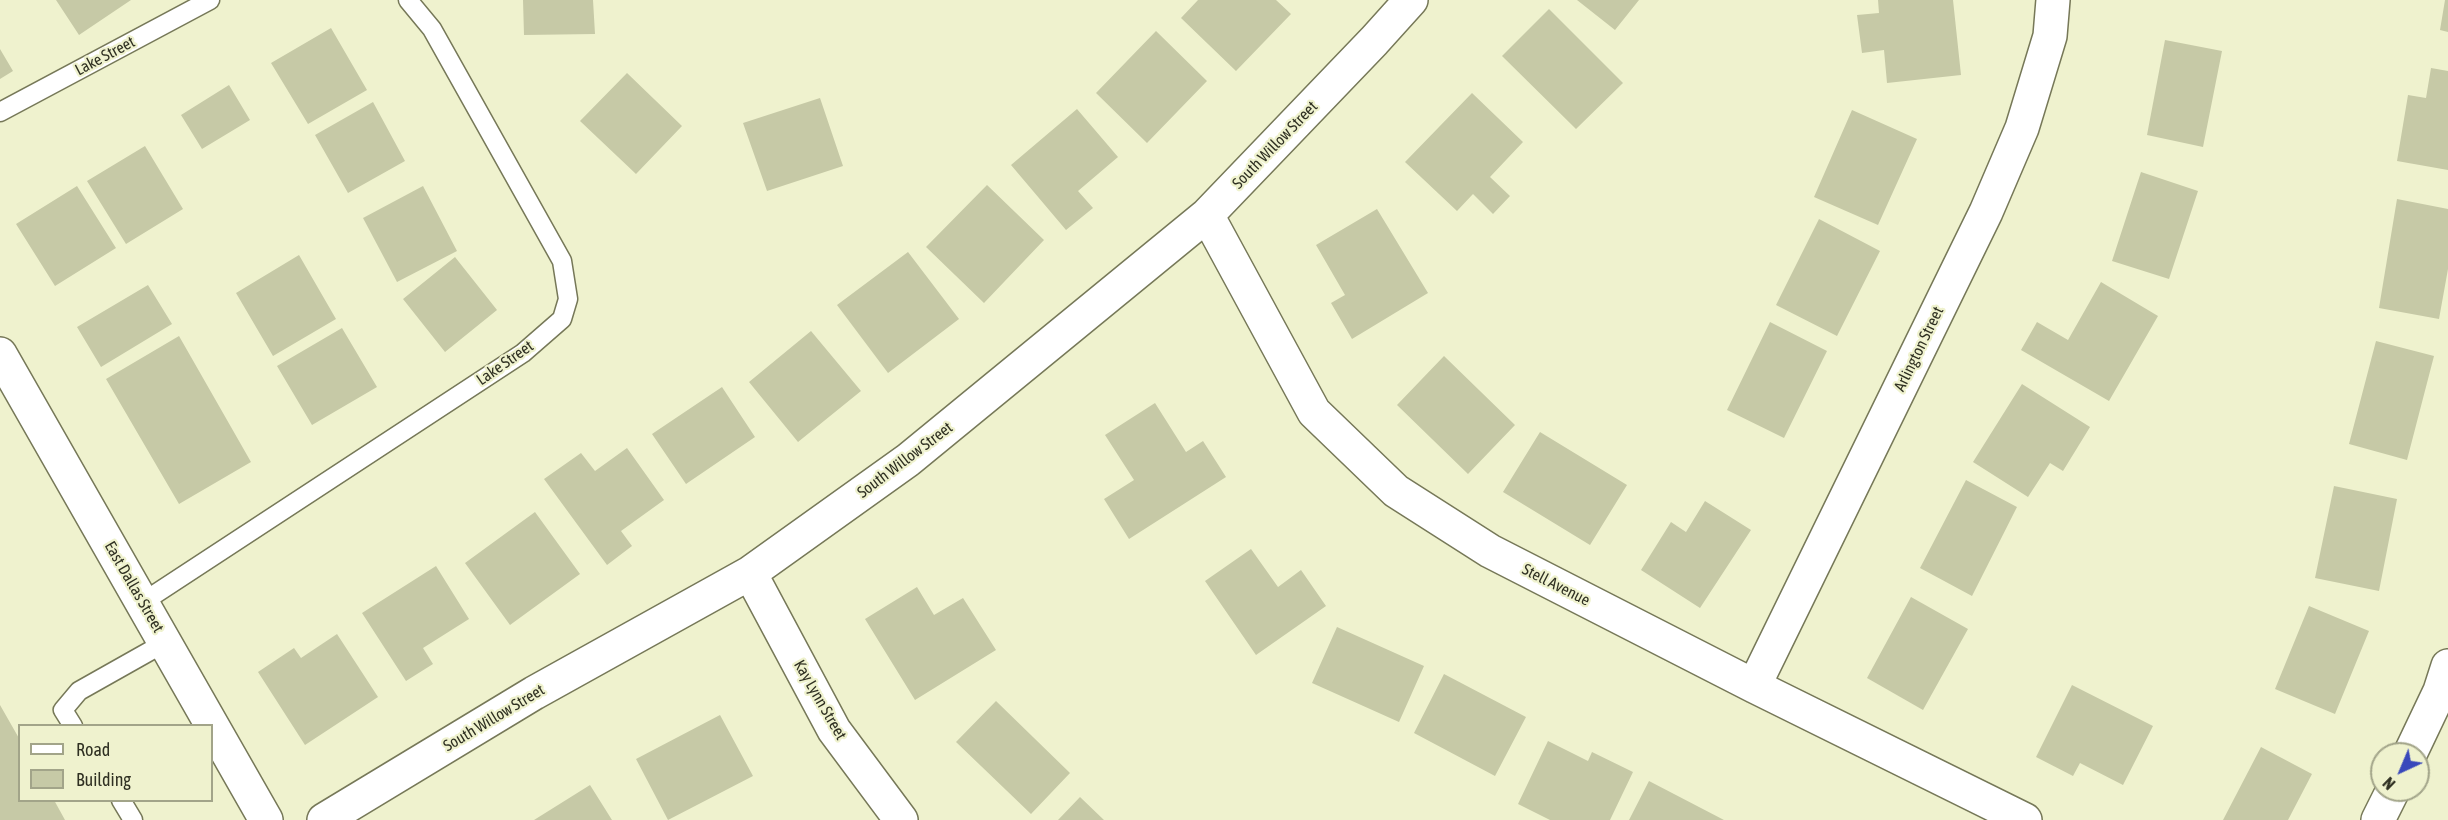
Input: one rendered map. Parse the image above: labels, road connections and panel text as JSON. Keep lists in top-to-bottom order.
{
  "streets": {
    "street": [
      "South Willow Street",
      "Arlington Street",
      "Stell Avenue",
      "East Dallas Street",
      "Kay Lynn Street"
    ],
    "lane": ["Lake Street"]
  },
  "crossings": [
    ["Lake Street", "East Dallas Street"],
    ["South Willow Street", "Stell Avenue"],
    ["South Willow Street", "Kay Lynn Street"],
    ["Arlington Street", "Stell Avenue"]
  ],
  "legend": ["Road", "Building"],
  "north": "bottom left"
}
